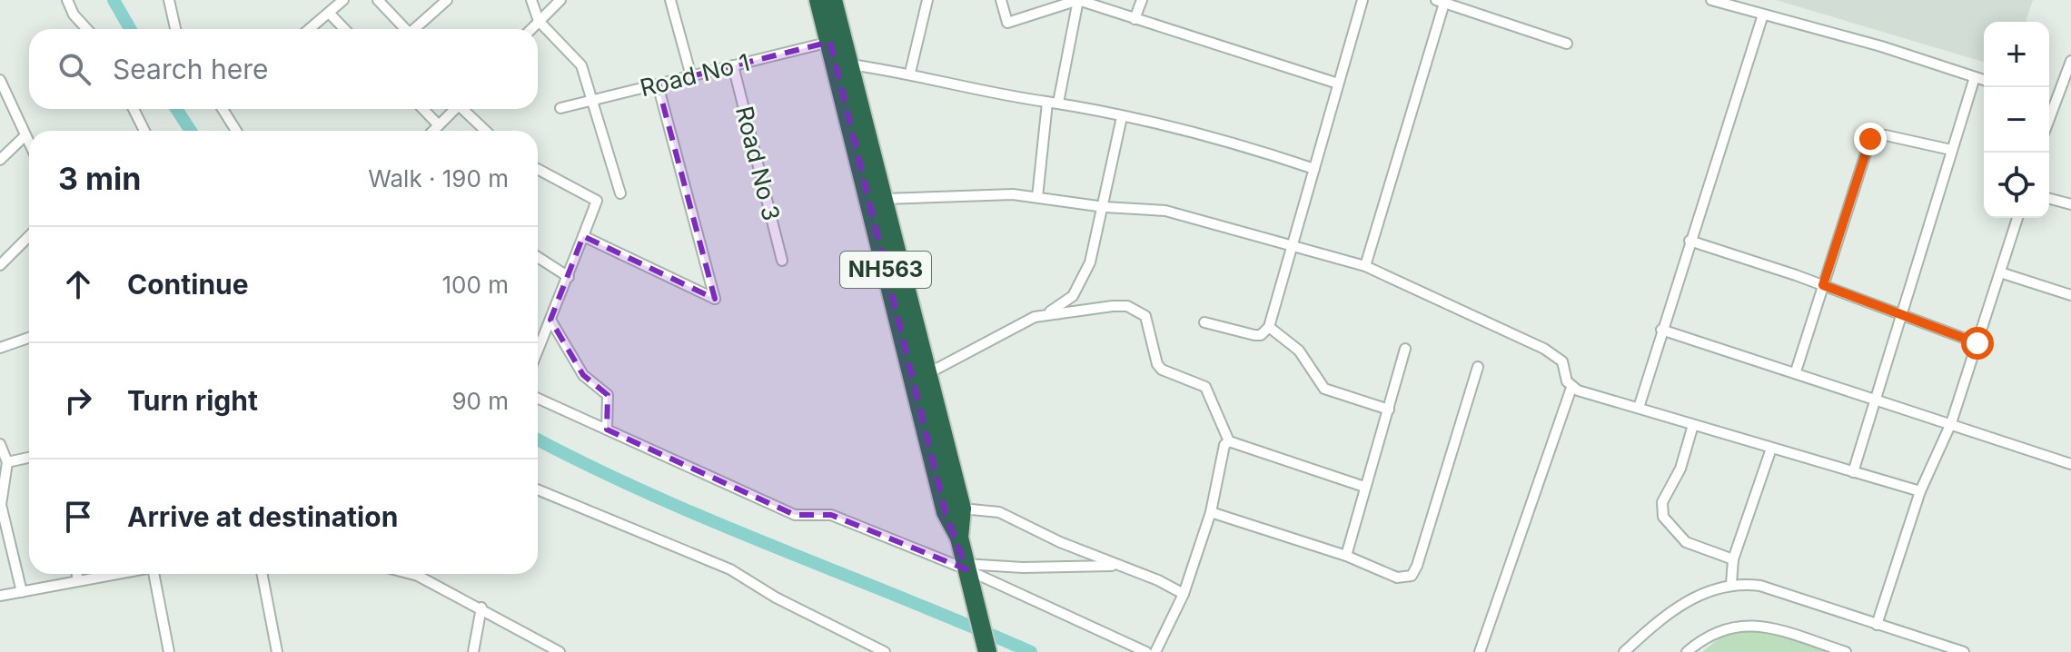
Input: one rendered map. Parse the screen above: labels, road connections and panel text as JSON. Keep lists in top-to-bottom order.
{
  "streets": {
    "highway": ["NH563"],
    "street": ["Road No 1", "Road No 3"]
  },
  "crossings": [
    ["Road No 1", "Road No 3"],
    ["Road No 1", "NH563"]
  ],
  "page": {
    "map_buttons": ["+", "−"],
    "search": "Search here",
    "heading": ["3 min", "Walk · 190 m"],
    "list": [
      ["Continue", "100 m"],
      ["Turn right", "90 m"],
      "Arrive at destination"
    ]
  }
}
